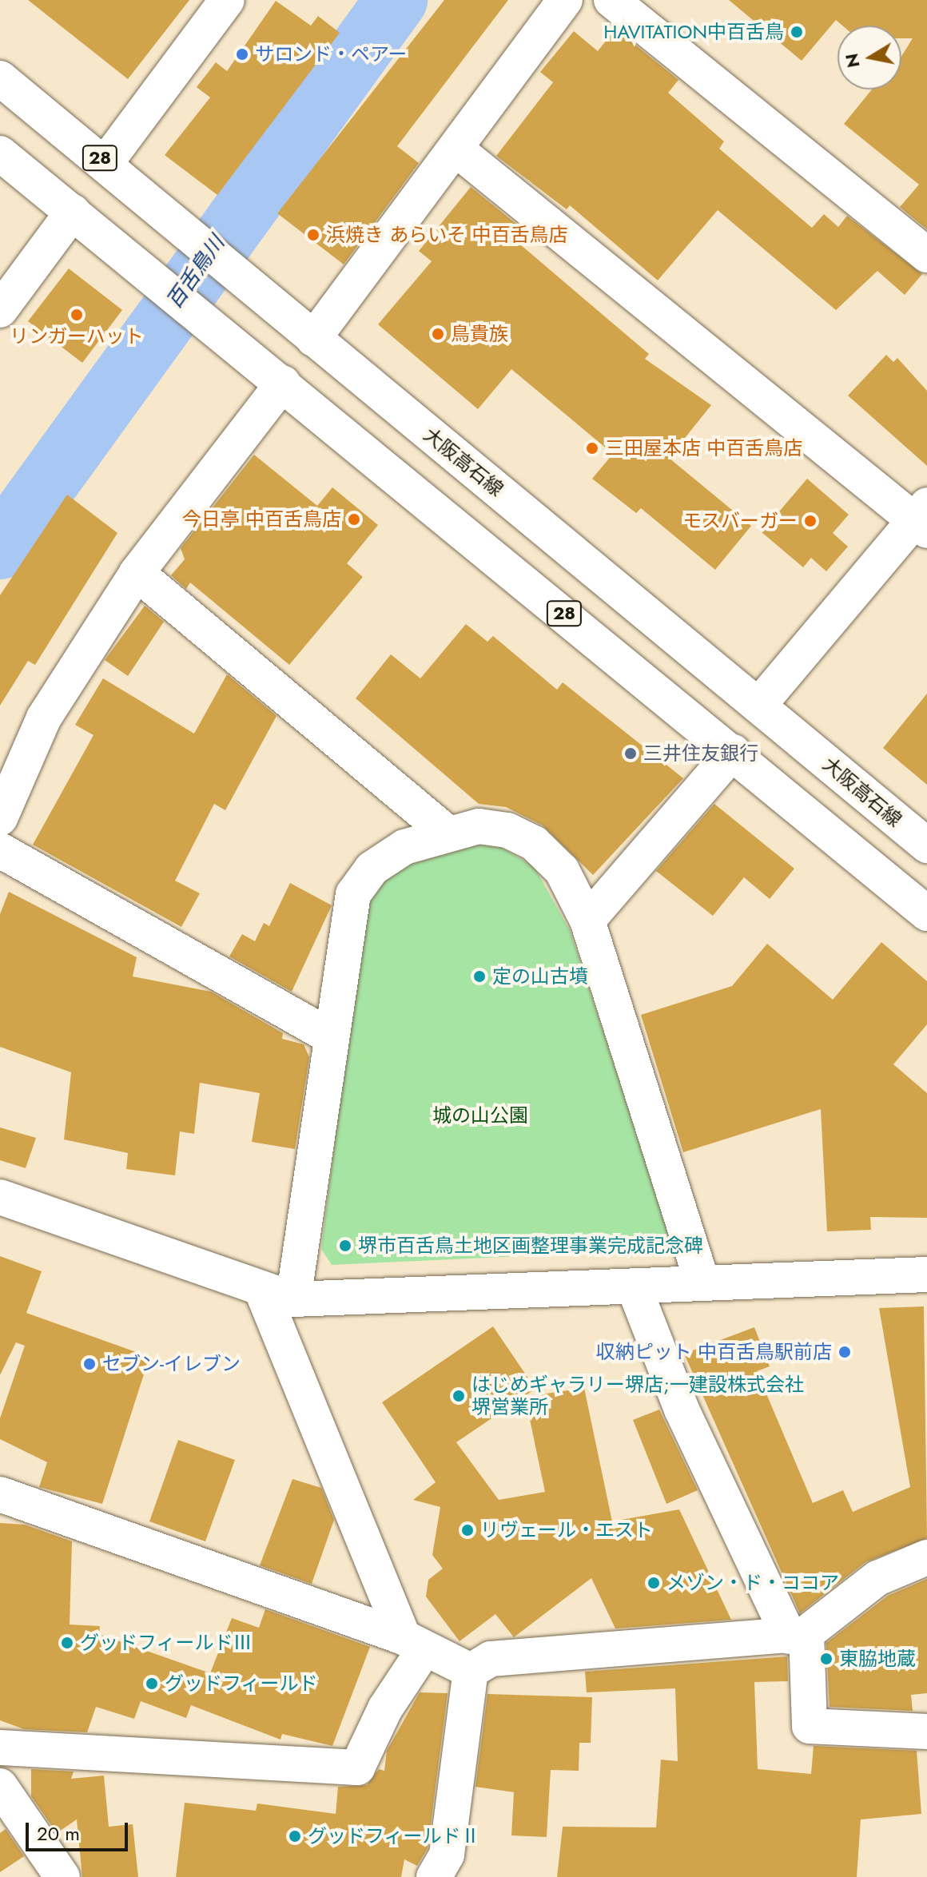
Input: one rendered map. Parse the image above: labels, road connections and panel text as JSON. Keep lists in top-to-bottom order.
{
  "streets": {
    "street": ["28", "大阪高石線"]
  },
  "water": ["百舌鳥川"],
  "parks": ["城の山公園"],
  "places": [
    "HAVITATION中百舌鳥",
    "サロンド・ペアー",
    "浜焼き あらいそ 中百舌鳥店",
    "リンガーハット",
    "鳥貴族",
    "三田屋本店 中百舌鳥店",
    "今日亭 中百舌鳥店",
    "モスバーガー",
    "三井住友銀行",
    "定の山古墳",
    "堺市百舌鳥土地区画整理事業完成記念碑",
    "収納ピット 中百舌鳥駅前店",
    "セブン-イレブン",
    "はじめギャラリー堺店;一建設株式会社 堺営業所",
    "リヴェール・エスト",
    "メゾン・ド・ココア",
    "グッドフィールドⅢ",
    "東脇地蔵",
    "グッドフィールド",
    "グッドフィールドⅡ"
  ],
  "scale_bar": "20 m",
  "north": "left"
}
